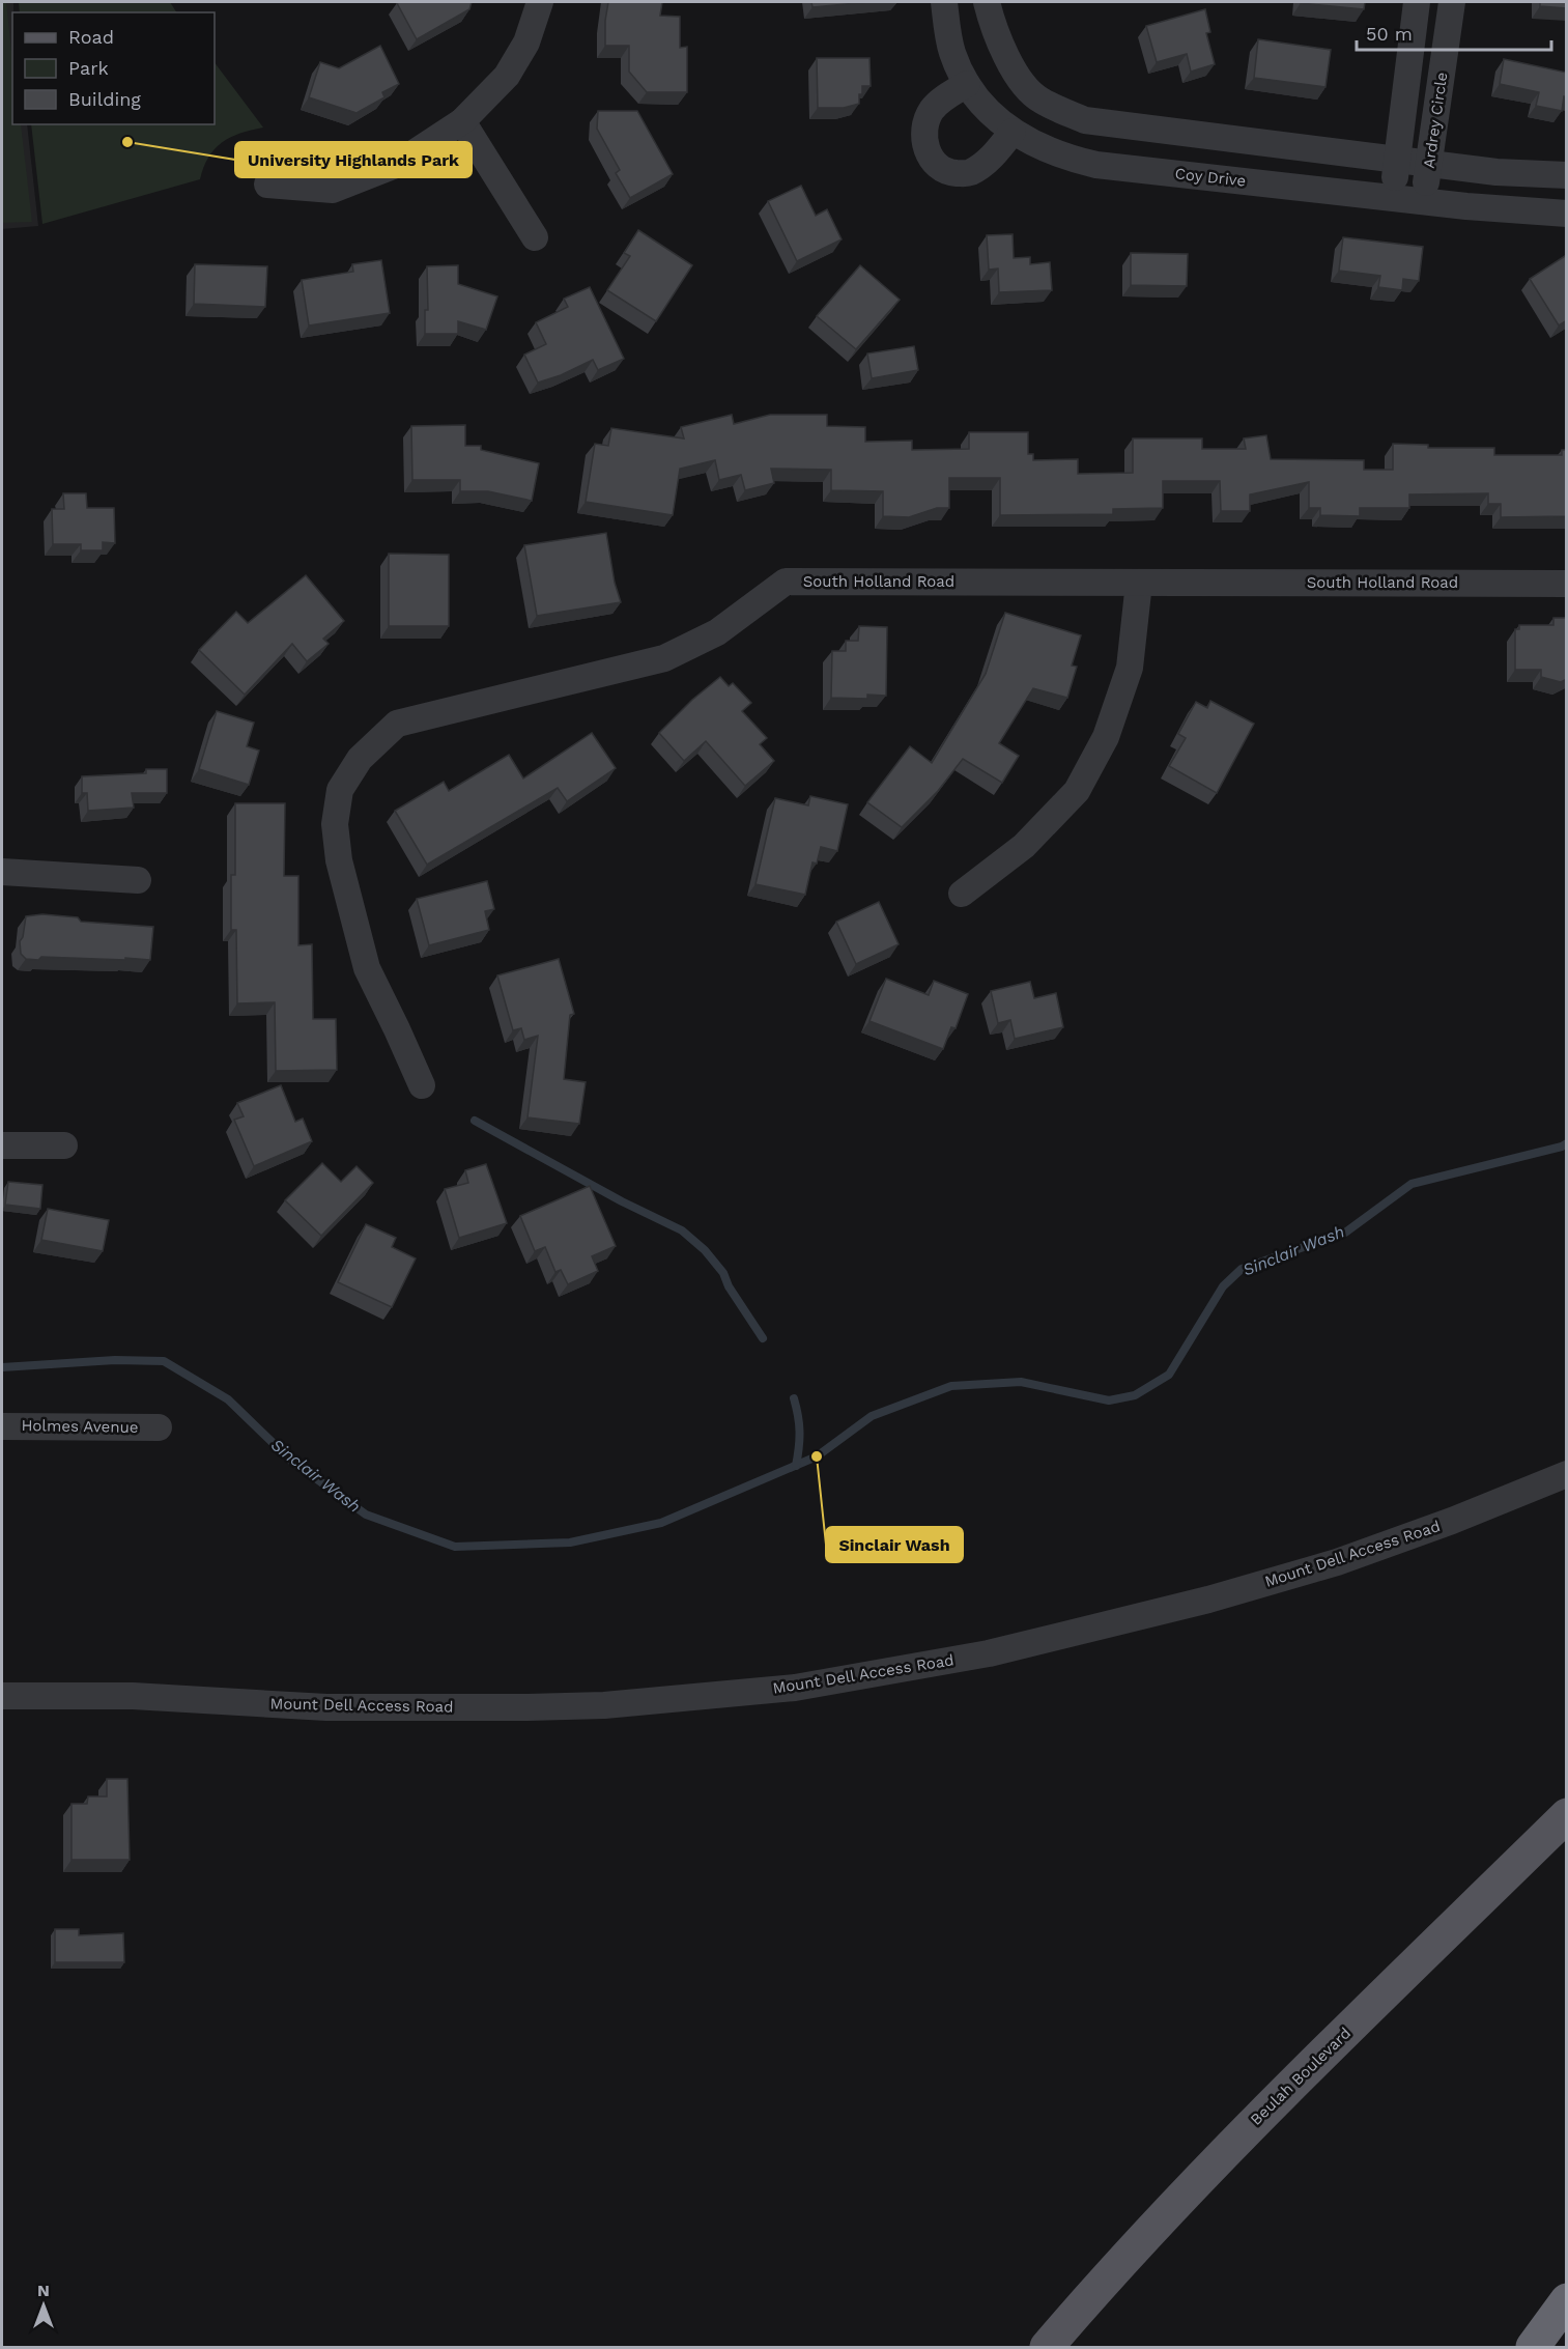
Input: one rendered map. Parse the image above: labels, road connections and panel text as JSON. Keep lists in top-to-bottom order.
{
  "streets": {
    "main road": ["Beulah Boulevard"],
    "street": [
      "Ardrey Circle",
      "Coy Drive",
      "South Holland Road",
      "Holmes Avenue",
      "Mount Dell Access Road"
    ]
  },
  "crossings": [
    ["Ardrey Circle", "Coy Drive"]
  ],
  "water": ["Sinclair Wash"],
  "places": ["University Highlands Park", "Sinclair Wash"],
  "legend": ["Road", "Park", "Building"],
  "scale_bar": "50 m",
  "north": "top"
}
